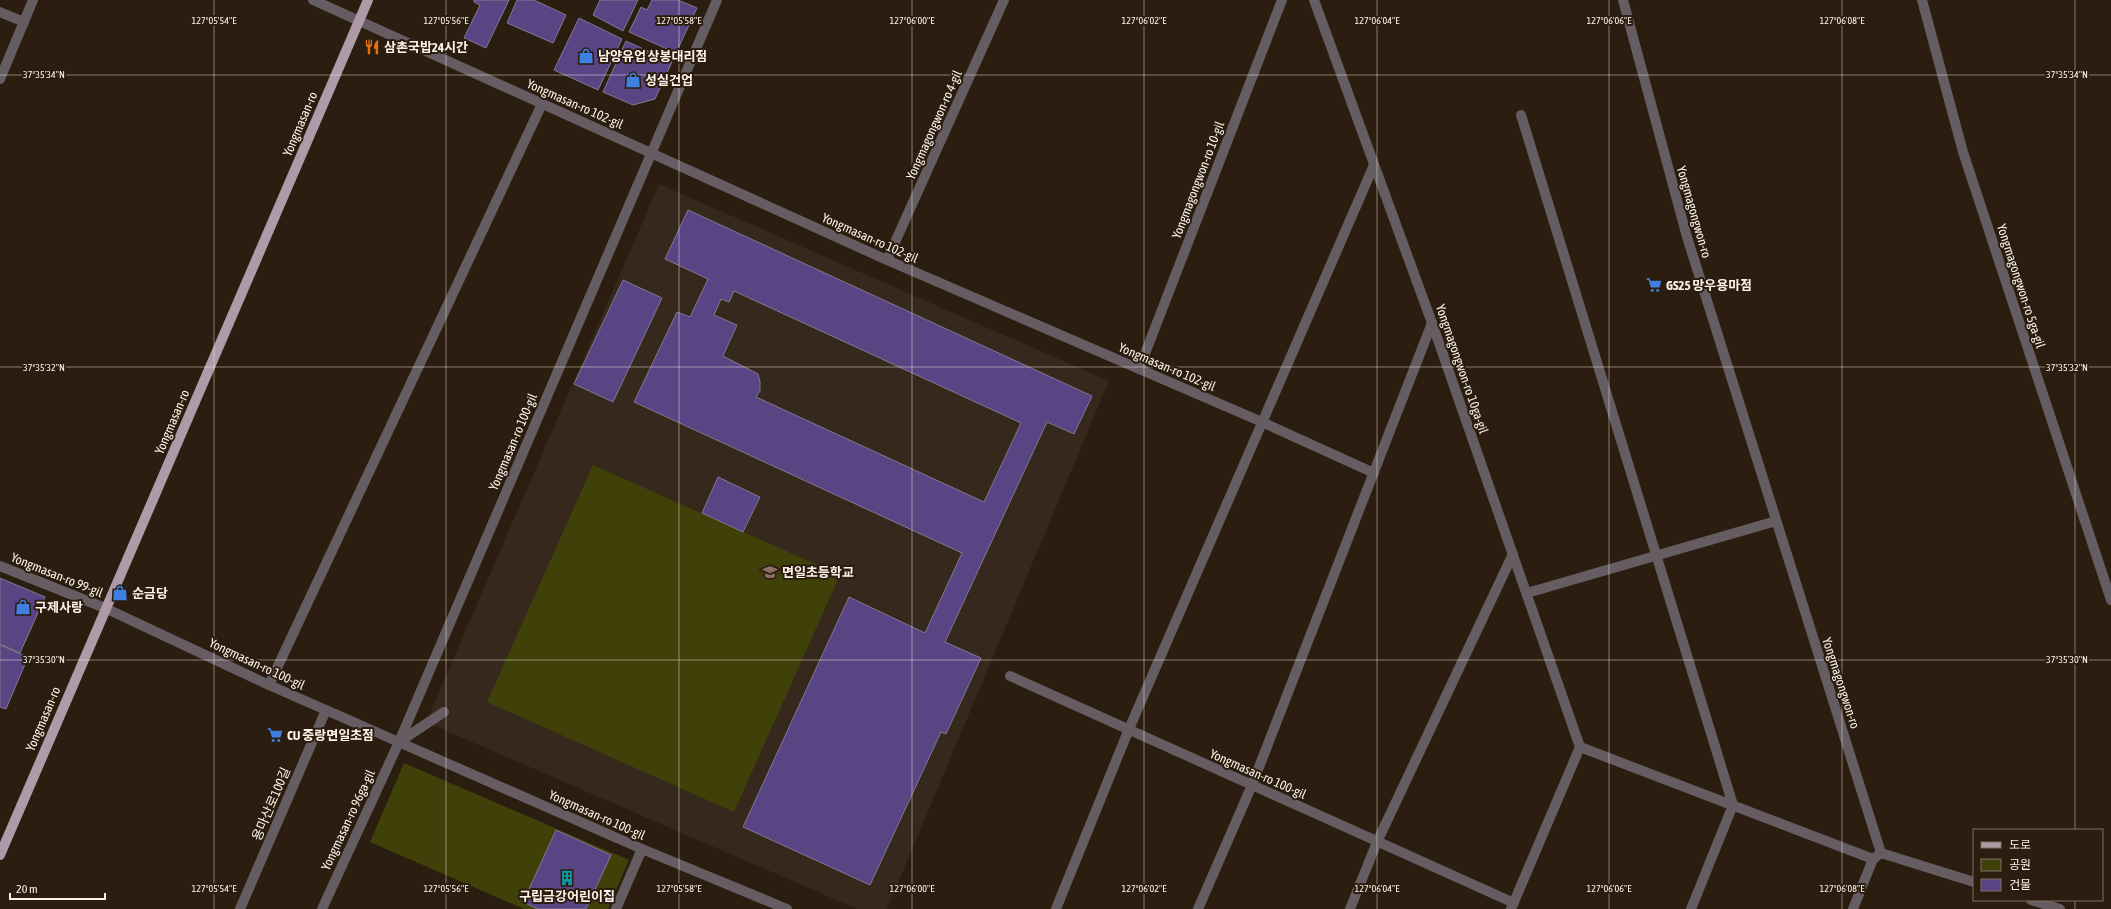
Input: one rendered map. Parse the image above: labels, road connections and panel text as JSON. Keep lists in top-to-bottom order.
{
  "streets": {
    "main road": ["Yongmasan-ro"],
    "street": [
      "Yongmasan-ro 102-gil",
      "Yongmagongwon-ro 4-gil",
      "Yongmagongwon-ro 10-gil",
      "Yongmagongwon-ro",
      "Yongmagongwon-ro 5ga-gil",
      "Yongmagongwon-ro 10ga-gil",
      "Yongmasan-ro 100-gil",
      "Yongmasan-ro 99-gil",
      "용마산로100길",
      "Yongmasan-ro 96ga-gil"
    ]
  },
  "crossings": [
    ["Yongmasan-ro 102-gil", "Yongmasan-ro"],
    ["Yongmasan-ro 102-gil", "Yongmagongwon-ro 4-gil"],
    ["Yongmasan-ro 102-gil", "Yongmagongwon-ro 10-gil"],
    ["Yongmasan-ro 102-gil", "Yongmasan-ro 100-gil"],
    ["Yongmasan-ro", "Yongmasan-ro 100-gil"],
    ["Yongmasan-ro", "Yongmasan-ro 99-gil"],
    ["Yongmagongwon-ro 10ga-gil", "Yongmasan-ro 100-gil"],
    ["Yongmasan-ro 100-gil", "Yongmasan-ro 99-gil"],
    ["Yongmasan-ro 100-gil", "용마산로100길"],
    ["Yongmasan-ro 100-gil", "Yongmasan-ro 96ga-gil"]
  ],
  "places": {
    "restaurant": ["삼촌국밥24시간"],
    "shop": [
      "남양유업 상봉대리점",
      "성실건업",
      "순금당",
      "구제사랑"
    ],
    "supermarket": ["GS25 망우용마점", "CU 중랑면일초점"],
    "school or university": ["면일초등학교"],
    "building": ["구립금강어린이집"]
  },
  "legend": ["도로", "공원", "건물"],
  "scale_bar": "20 m",
  "coordinates": [
    "127°05'54\"E",
    "127°05'56\"E",
    "127°05'58\"E",
    "127°06'00\"E",
    "127°06'02\"E",
    "127°06'04\"E",
    "127°06'06\"E",
    "127°06'08\"E",
    "37°35'34\"N",
    "37°35'32\"N",
    "37°35'30\"N"
  ]
}
